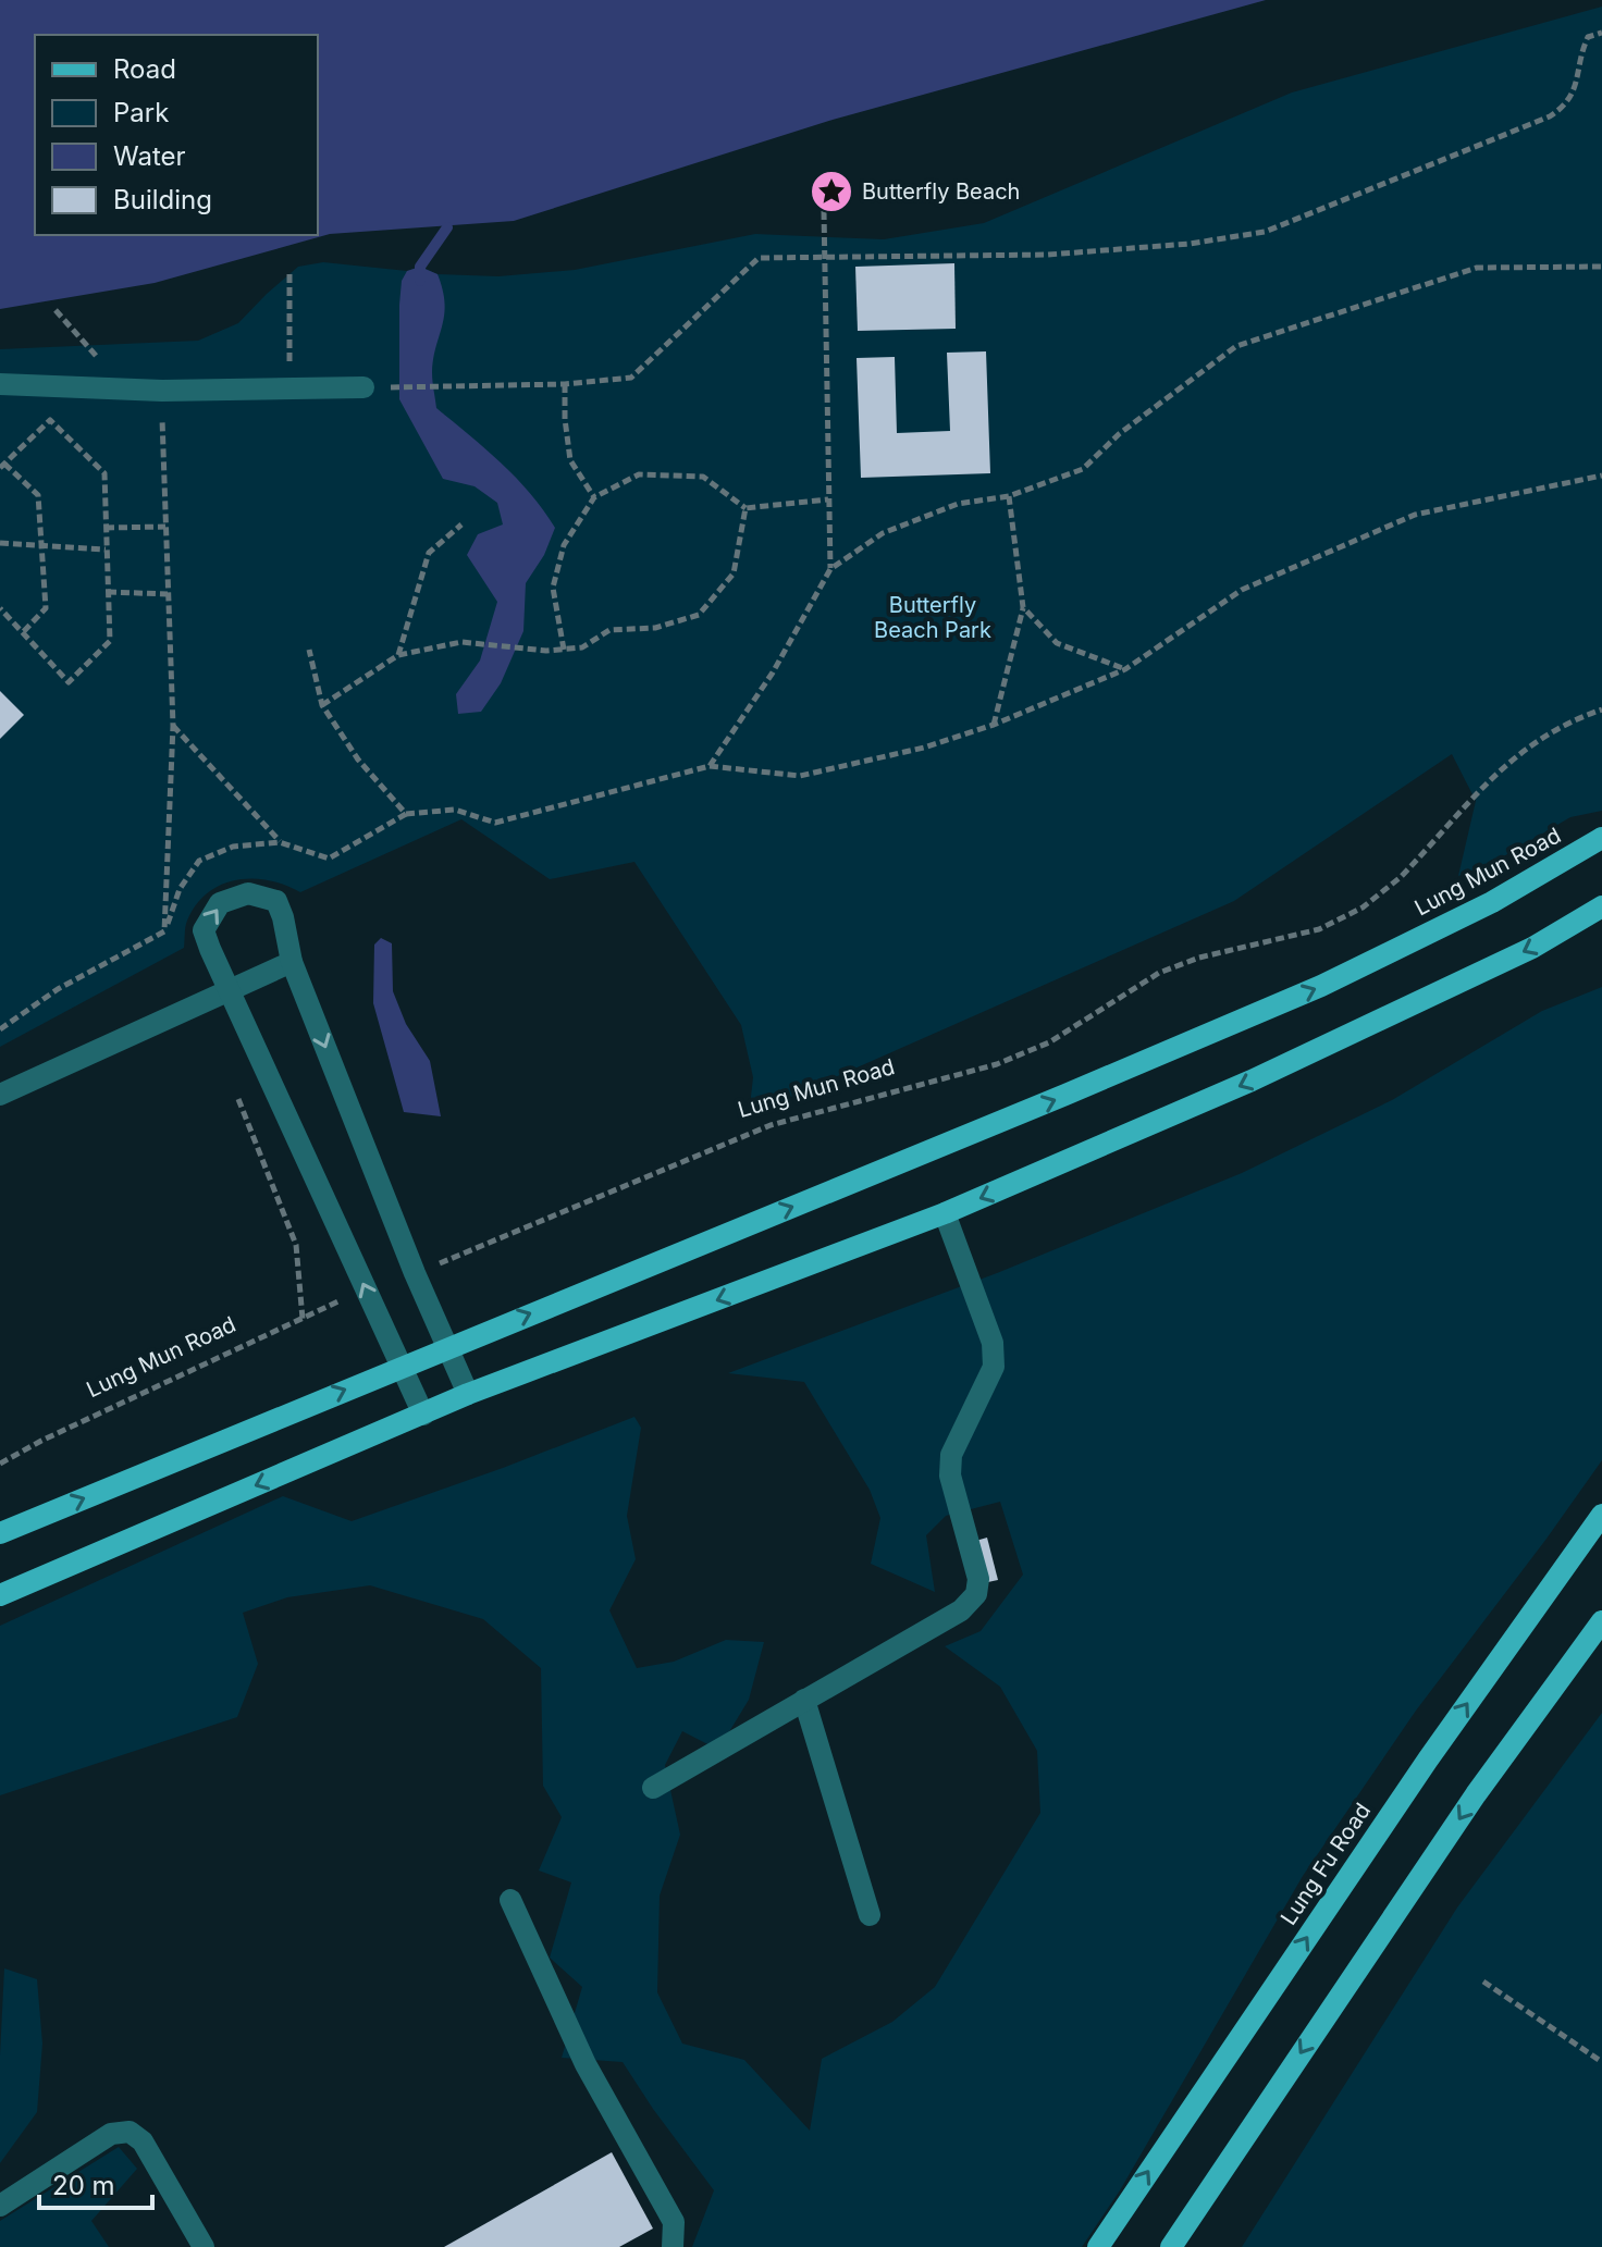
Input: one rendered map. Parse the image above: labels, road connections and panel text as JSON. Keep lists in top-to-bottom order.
{
  "streets": {
    "main road": ["Lung Mun Road", "Lung Fu Road"]
  },
  "parks": ["Butterfly Beach Park"],
  "places": {
    "place": ["Butterfly Beach"]
  },
  "legend": [
    "Road",
    "Park",
    "Water",
    "Building"
  ],
  "scale_bar": "20 m"
}
